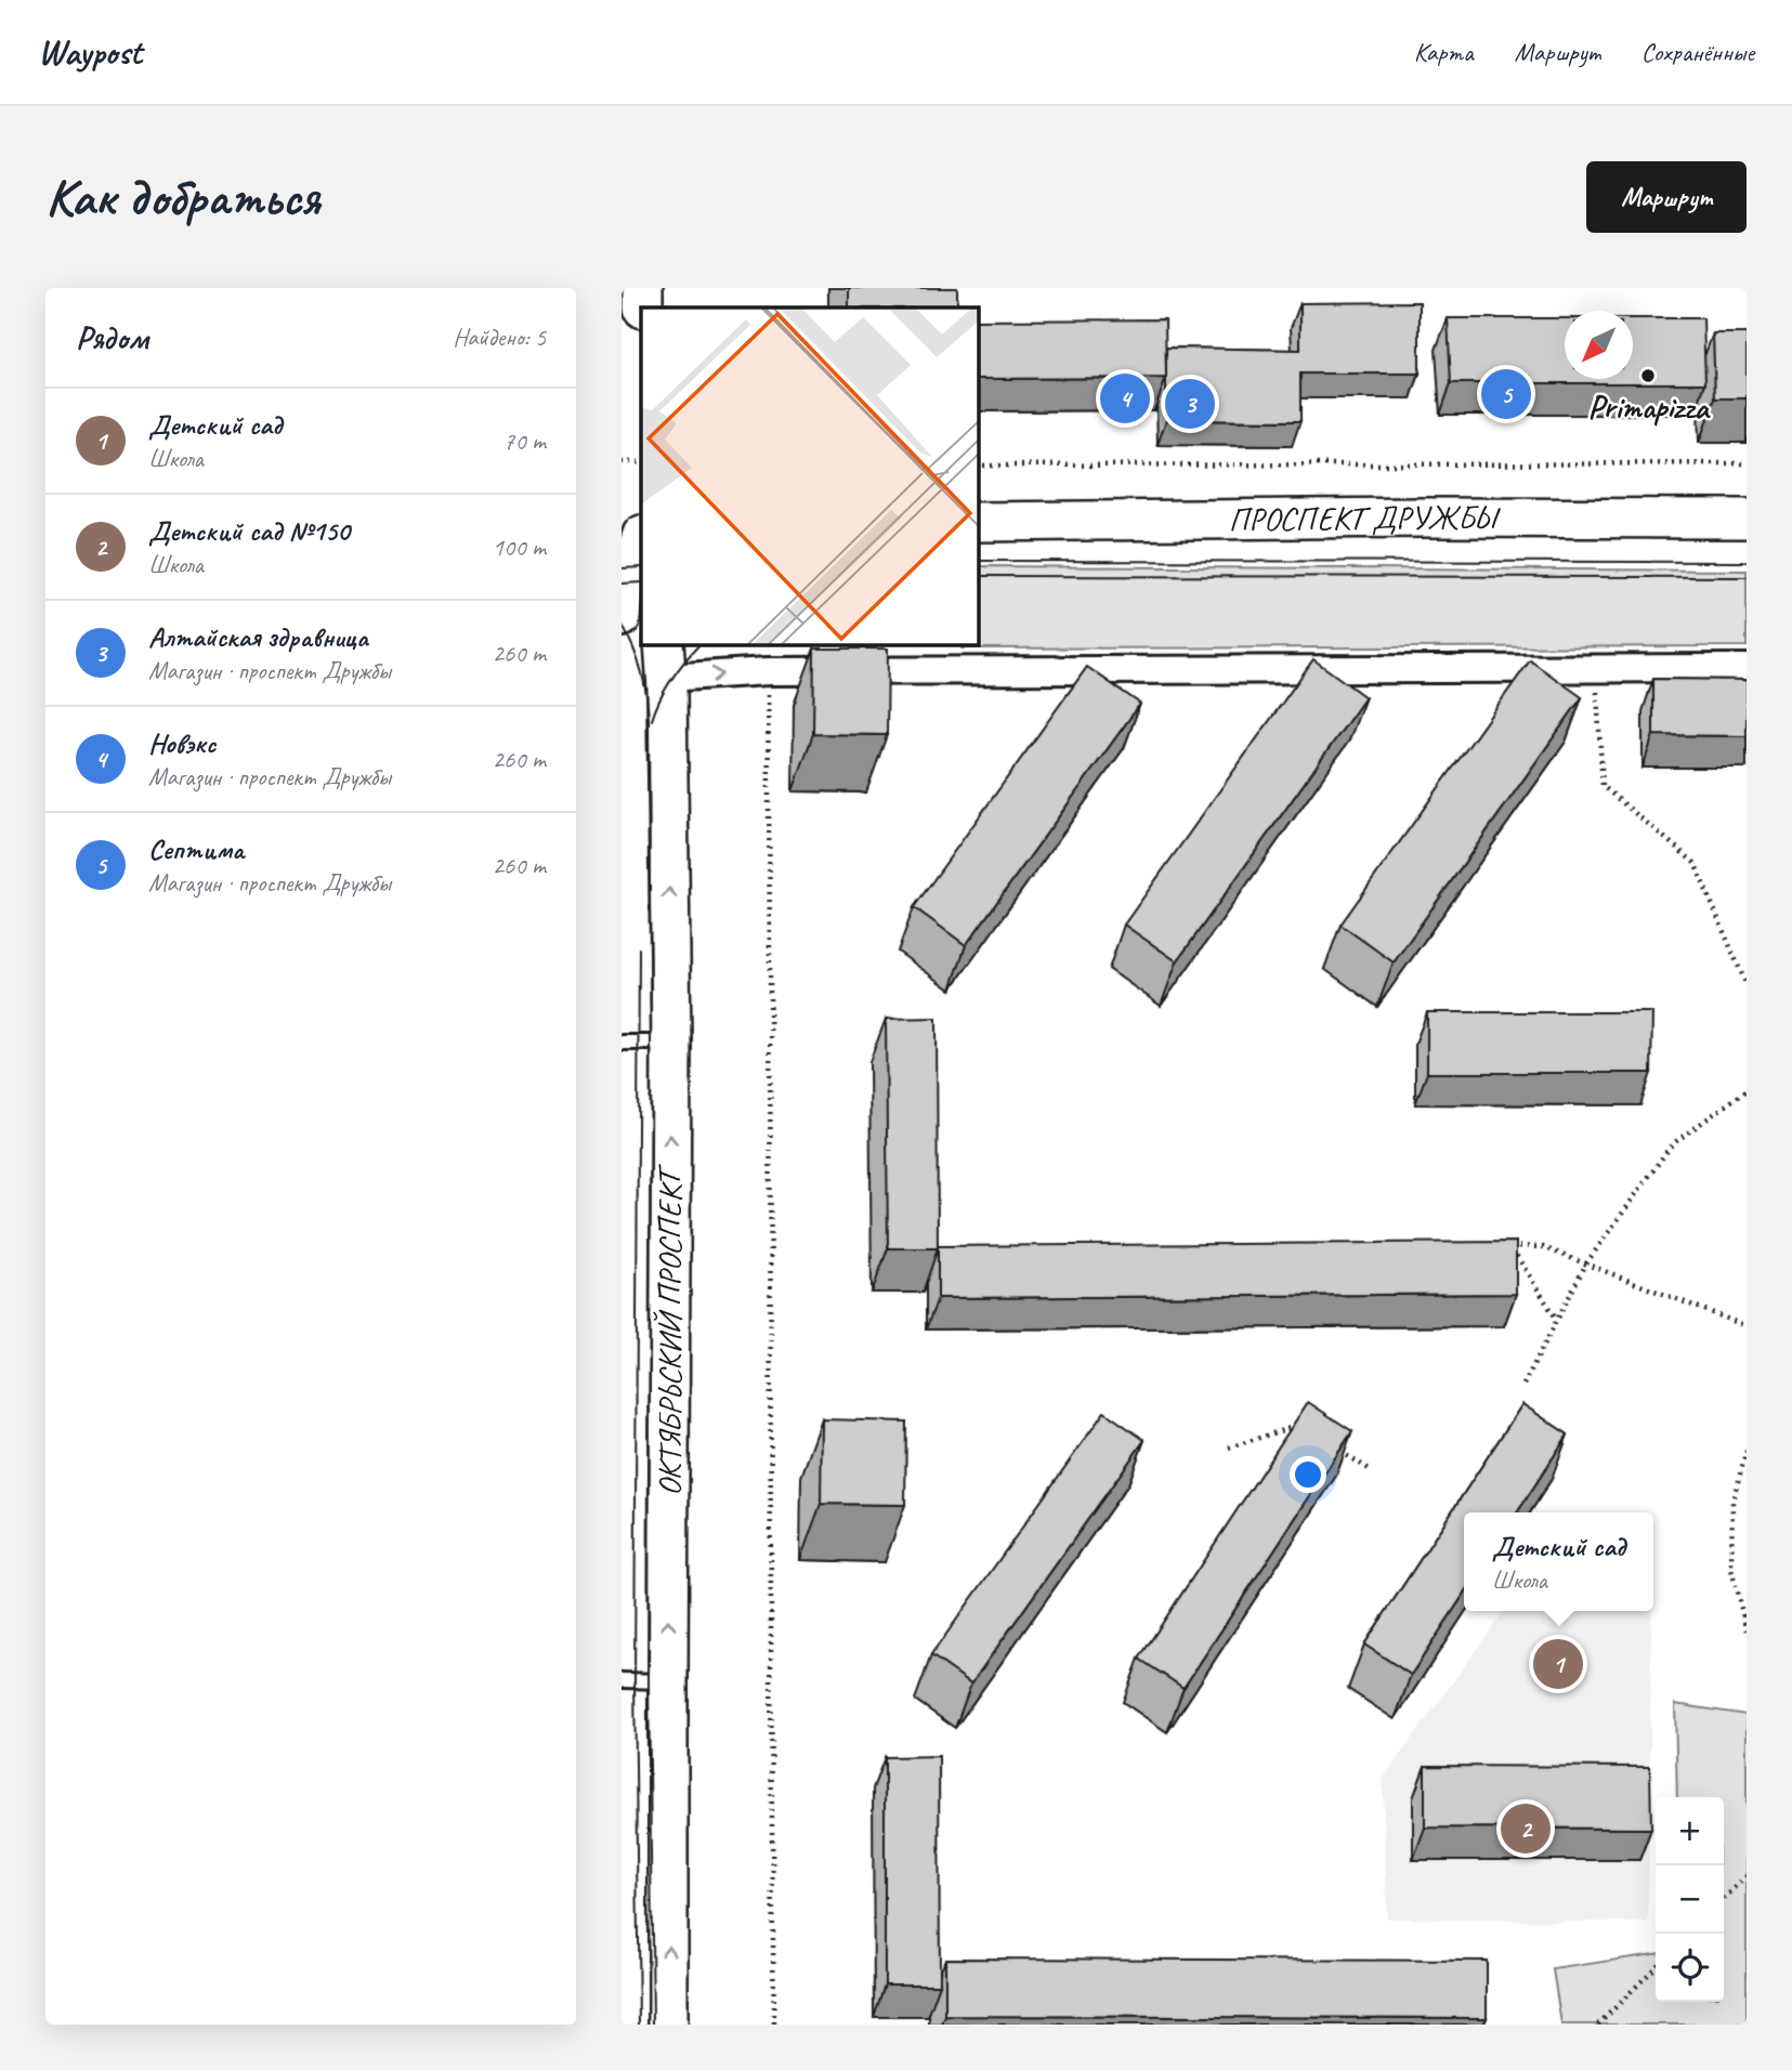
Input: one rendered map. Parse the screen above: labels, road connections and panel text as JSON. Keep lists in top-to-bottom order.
{
  "streets": {
    "main road": ["ПРОСПЕКТ ДРУЖБЫ", "ОКТЯБРЬСКИЙ ПРОСПЕКТ"]
  },
  "one_way": ["ОКТЯБРЬСКИЙ ПРОСПЕКТ"],
  "places": ["Primapizza"],
  "north": "bottom left",
  "page": {
    "header": "Waypost",
    "nav": ["Карта", "Маршрут", "Сохранённые"],
    "buttons": "Маршрут",
    "title": "Как добраться",
    "heading": ["Рядом", "Найдено: 5"],
    "pins": [
      "5",
      "4",
      "3",
      "1",
      "2"
    ],
    "list": [
      {
        "mark": "1",
        "name": "Детский сад",
        "note": "Школа",
        "value": "70 m"
      },
      {
        "mark": "2",
        "name": "Детский сад №150",
        "note": "Школа",
        "value": "100 m"
      },
      {
        "mark": "3",
        "name": "Алтайская здравница",
        "note": "Магазин · проспект Дружбы",
        "value": "260 m"
      },
      {
        "mark": "4",
        "name": "Новэкс",
        "note": "Магазин · проспект Дружбы",
        "value": "260 m"
      },
      {
        "mark": "5",
        "name": "Септима",
        "note": "Магазин · проспект Дружбы",
        "value": "260 m"
      }
    ],
    "popup": ["Детский сад", "Школа"],
    "map_buttons": ["+", "−"]
  }
}
